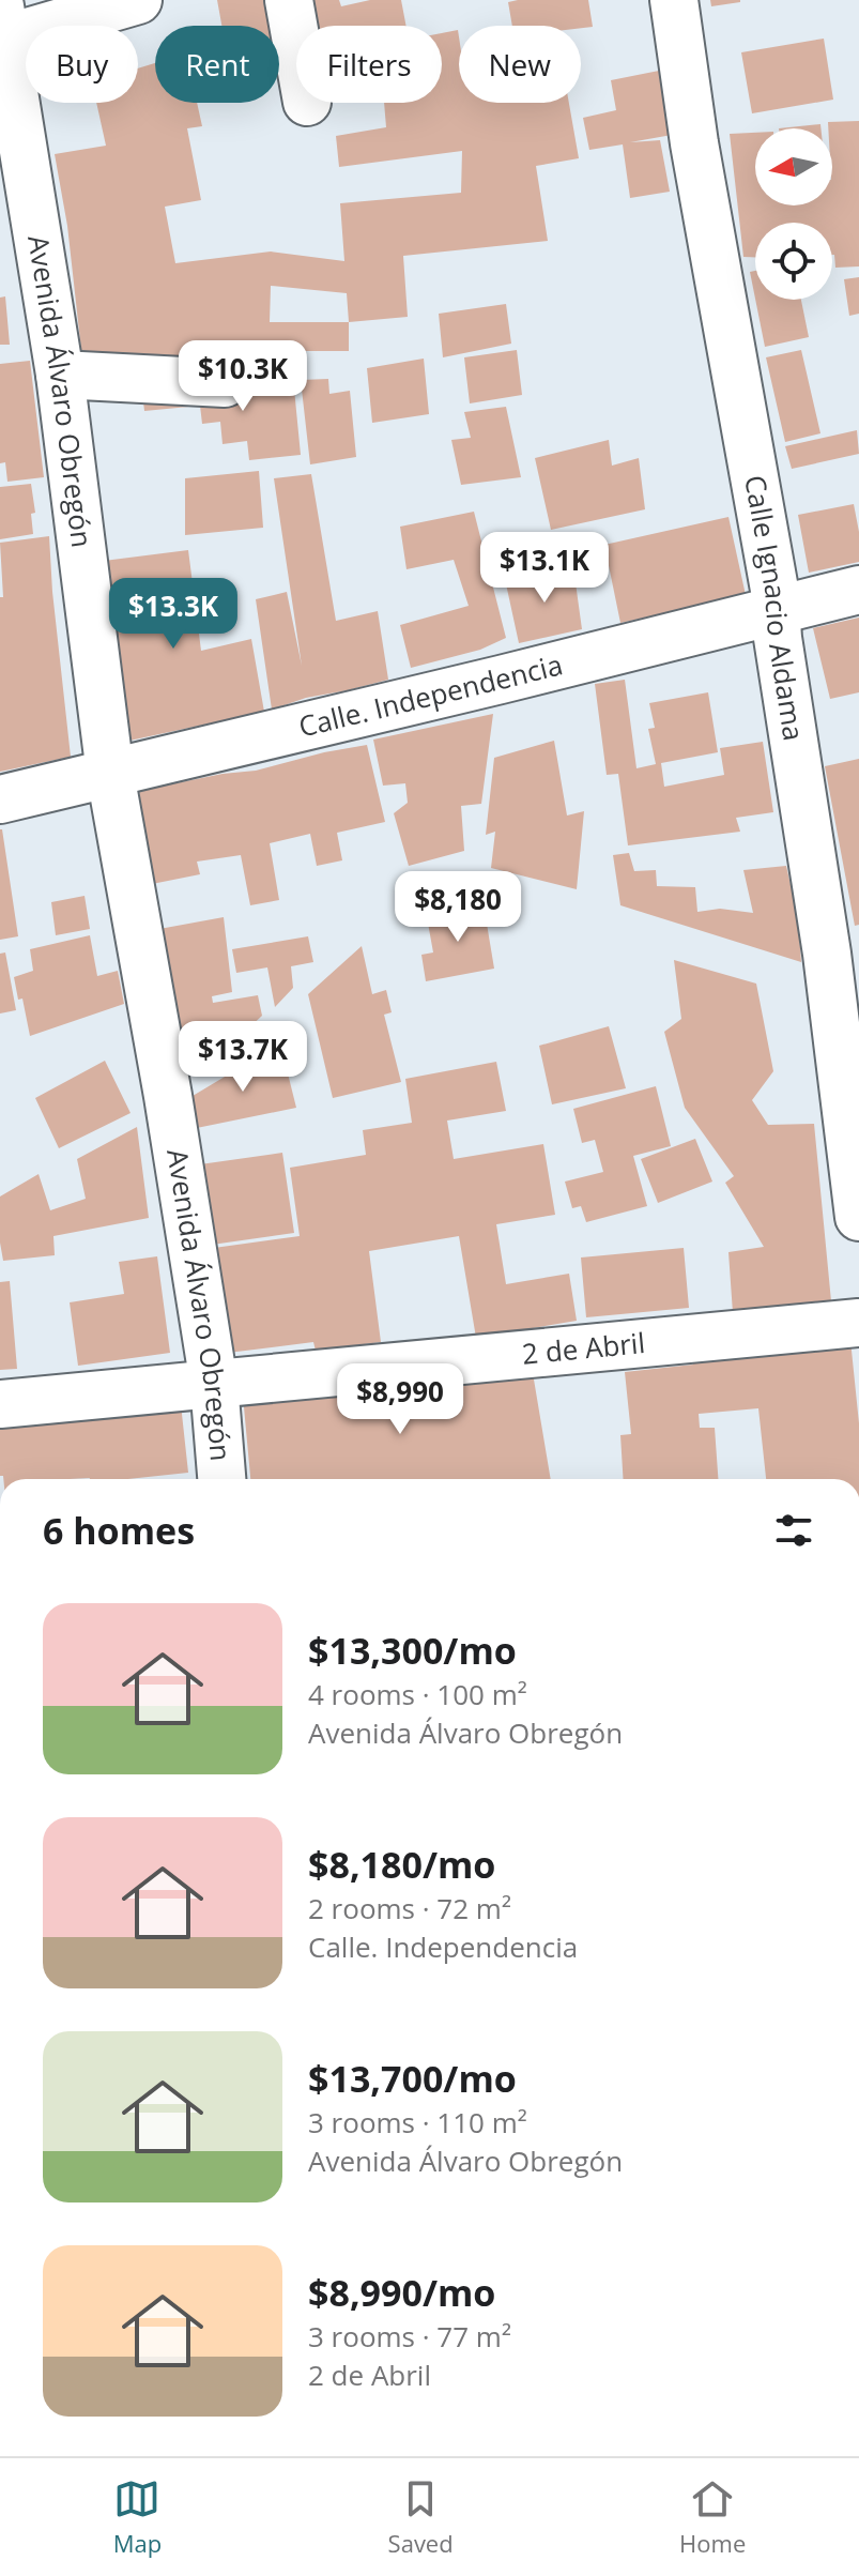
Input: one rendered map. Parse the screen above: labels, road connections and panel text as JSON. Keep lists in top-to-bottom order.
{
  "streets": {
    "street": [
      "Avenida Álvaro Obregón",
      "Calle Ignacio Aldama",
      "Calle. Independencia",
      "2 de Abril"
    ]
  },
  "crossings": [
    ["Avenida Álvaro Obregón", "Calle. Independencia"],
    ["Avenida Álvaro Obregón", "2 de Abril"],
    ["Calle Ignacio Aldama", "Calle. Independencia"]
  ],
  "north": "left",
  "page": {
    "chip": [
      "Buy",
      "Rent",
      "Filters",
      "New"
    ],
    "price": [
      "$10.3K",
      "$13.1K",
      "$13.3K",
      "$8,180",
      "$13.7K",
      "$8,990"
    ],
    "heading": "6 homes",
    "list": [
      {
        "name": "$13,300/mo",
        "note": "4 rooms · 100 m² · Avenida Álvaro Obregón"
      },
      {
        "name": "$8,180/mo",
        "note": "2 rooms · 72 m² · Calle. Independencia"
      },
      {
        "name": "$13,700/mo",
        "note": "3 rooms · 110 m² · Avenida Álvaro Obregón"
      },
      {
        "name": "$8,990/mo",
        "note": "3 rooms · 77 m² · 2 de Abril"
      }
    ],
    "tabs": ["Map", "Saved", "Home"]
  }
}
